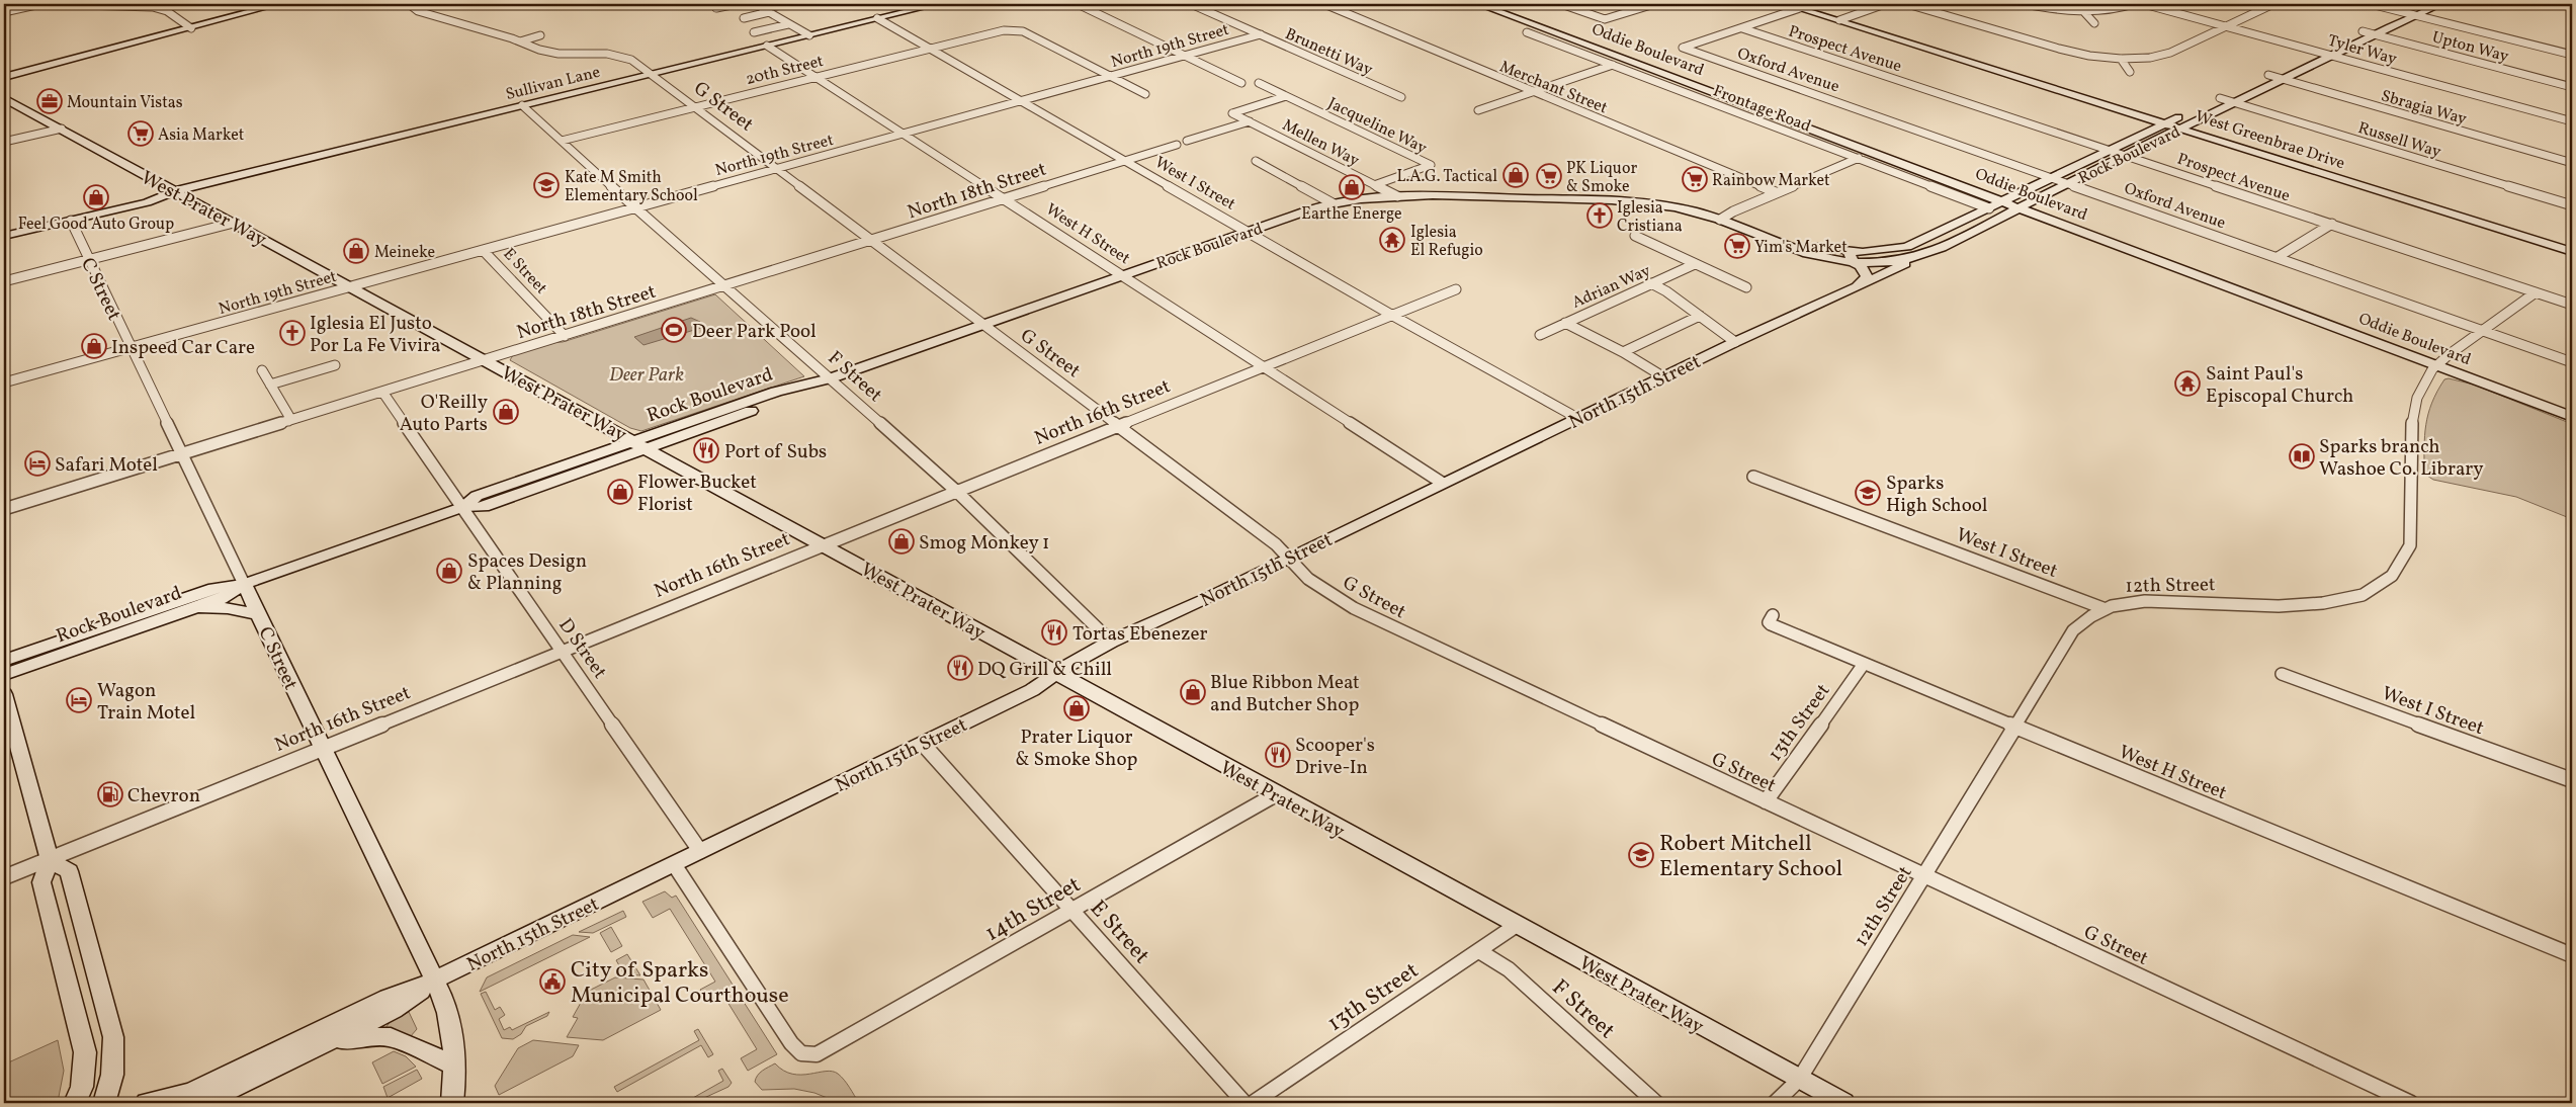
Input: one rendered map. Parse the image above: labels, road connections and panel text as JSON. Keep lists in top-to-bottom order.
{
  "streets": {
    "main road": [
      "Oddie Boulevard",
      "Sullivan Lane",
      "West Greenbrae Drive",
      "Rock Boulevard",
      "West Prater Way",
      "C Street",
      "North 15th Street"
    ],
    "street": [
      "North 19th Street",
      "Upton Way",
      "Prospect Avenue",
      "Tyler Way",
      "Brunetti Way",
      "20th Street",
      "Oxford Avenue",
      "Merchant Street",
      "G Street",
      "Sbragia Way",
      "Frontage Road",
      "Jacqueline Way",
      "Russell Way",
      "Mellen Way",
      "West I Street",
      "North 18th Street",
      "West H Street",
      "E Street",
      "Adrian Way",
      "F Street",
      "North 16th Street",
      "12th Street",
      "D Street",
      "13th Street",
      "14th Street"
    ]
  },
  "crossings": [
    ["North 19th Street", "Brunetti Way"],
    ["North 19th Street", "20th Street"],
    ["North 19th Street", "G Street"],
    ["North 19th Street", "West I Street"],
    ["North 19th Street", "West Prater Way"],
    ["North 19th Street", "West H Street"],
    ["North 19th Street", "E Street"],
    ["North 19th Street", "C Street"],
    ["North 19th Street", "F Street"],
    ["Upton Way", "Rock Boulevard"],
    ["Prospect Avenue", "Oxford Avenue"],
    ["Prospect Avenue", "Rock Boulevard"],
    ["Prospect Avenue", "12th Street"],
    ["Oddie Boulevard", "Rock Boulevard"],
    ["Oddie Boulevard", "12th Street"],
    ["Tyler Way", "Rock Boulevard"],
    ["20th Street", "G Street"],
    ["20th Street", "West I Street"],
    ["20th Street", "West H Street"],
    ["20th Street", "F Street"],
    ["Oxford Avenue", "Rock Boulevard"],
    ["Oxford Avenue", "12th Street"],
    ["Sullivan Lane", "G Street"],
    ["Sullivan Lane", "West I Street"],
    ["Sullivan Lane", "West Prater Way"],
    ["Sullivan Lane", "West H Street"],
    ["Sullivan Lane", "C Street"],
    ["Sullivan Lane", "F Street"],
    ["G Street", "Rock Boulevard"],
    ["G Street", "North 18th Street"],
    ["G Street", "North 15th Street"],
    ["G Street", "North 16th Street"],
    ["G Street", "12th Street"],
    ["G Street", "13th Street"],
    ["Sbragia Way", "Rock Boulevard"],
    ["Frontage Road", "Rock Boulevard"],
    ["Jacqueline Way", "Mellen Way"],
    ["West Greenbrae Drive", "Rock Boulevard"],
    ["Russell Way", "Rock Boulevard"],
    ["Mellen Way", "Rock Boulevard"],
    ["Rock Boulevard", "West I Street"],
    ["Rock Boulevard", "West Prater Way"],
    ["Rock Boulevard", "West H Street"],
    ["Rock Boulevard", "C Street"],
    ["Rock Boulevard", "F Street"],
    ["Rock Boulevard", "North 15th Street"],
    ["Rock Boulevard", "D Street"],
    ["West I Street", "North 18th Street"],
    ["West I Street", "North 15th Street"],
    ["West I Street", "North 16th Street"],
    ["West I Street", "12th Street"],
    ["North 18th Street", "West Prater Way"],
    ["North 18th Street", "West H Street"],
    ["North 18th Street", "E Street"],
    ["North 18th Street", "C Street"],
    ["North 18th Street", "F Street"],
    ["North 18th Street", "D Street"],
    ["West Prater Way", "North 15th Street"],
    ["West Prater Way", "North 16th Street"],
    ["West Prater Way", "12th Street"],
    ["West Prater Way", "13th Street"],
    ["West Prater Way", "14th Street"],
    ["West H Street", "North 15th Street"],
    ["West H Street", "North 16th Street"],
    ["West H Street", "12th Street"],
    ["West H Street", "13th Street"],
    ["E Street", "North 15th Street"],
    ["E Street", "14th Street"],
    ["C Street", "North 15th Street"],
    ["C Street", "North 16th Street"],
    ["F Street", "North 15th Street"],
    ["F Street", "North 16th Street"],
    ["F Street", "13th Street"],
    ["North 15th Street", "D Street"],
    ["North 15th Street", "14th Street"],
    ["North 16th Street", "D Street"]
  ],
  "parks": ["Deer Park"],
  "places": {
    "office": ["Mountain Vistas"],
    "supermarket": [
      "Asia Market",
      "PK Liquor & Smoke",
      "Rainbow Market",
      "Yim's Market"
    ],
    "shop": [
      "L.A.G. Tactical",
      "Earthe Energe",
      "Feel Good Auto Group",
      "Meineke",
      "Inspeed Car Care",
      "O'Reilly Auto Parts",
      "Flower Bucket Florist",
      "Smog Monkey 1",
      "Spaces Design & Planning",
      "Blue Ribbon Meat and Butcher Shop",
      "Prater Liquor & Smoke Shop"
    ],
    "school or university": ["Kate M Smith Elementary School", "Sparks High School", "Robert Mitchell Elementary School"],
    "church": ["Iglesia Cristiana", "Iglesia El Justo Por La Fe Vivira"],
    "temple": ["Iglesia El Refugio", "Saint Paul's Episcopal Church"],
    "sports": ["Deer Park Pool"],
    "restaurant": [
      "Port of Subs",
      "Tortas Ebenezer",
      "DQ Grill & Chill",
      "Scooper's Drive-In"
    ],
    "library": ["Sparks branch Washoe Co. Library"],
    "hotel": ["Safari Motel", "Wagon Train Motel"],
    "fuel station": ["Chevron"],
    "public building": ["City of Sparks Municipal Courthouse"]
  }
}
